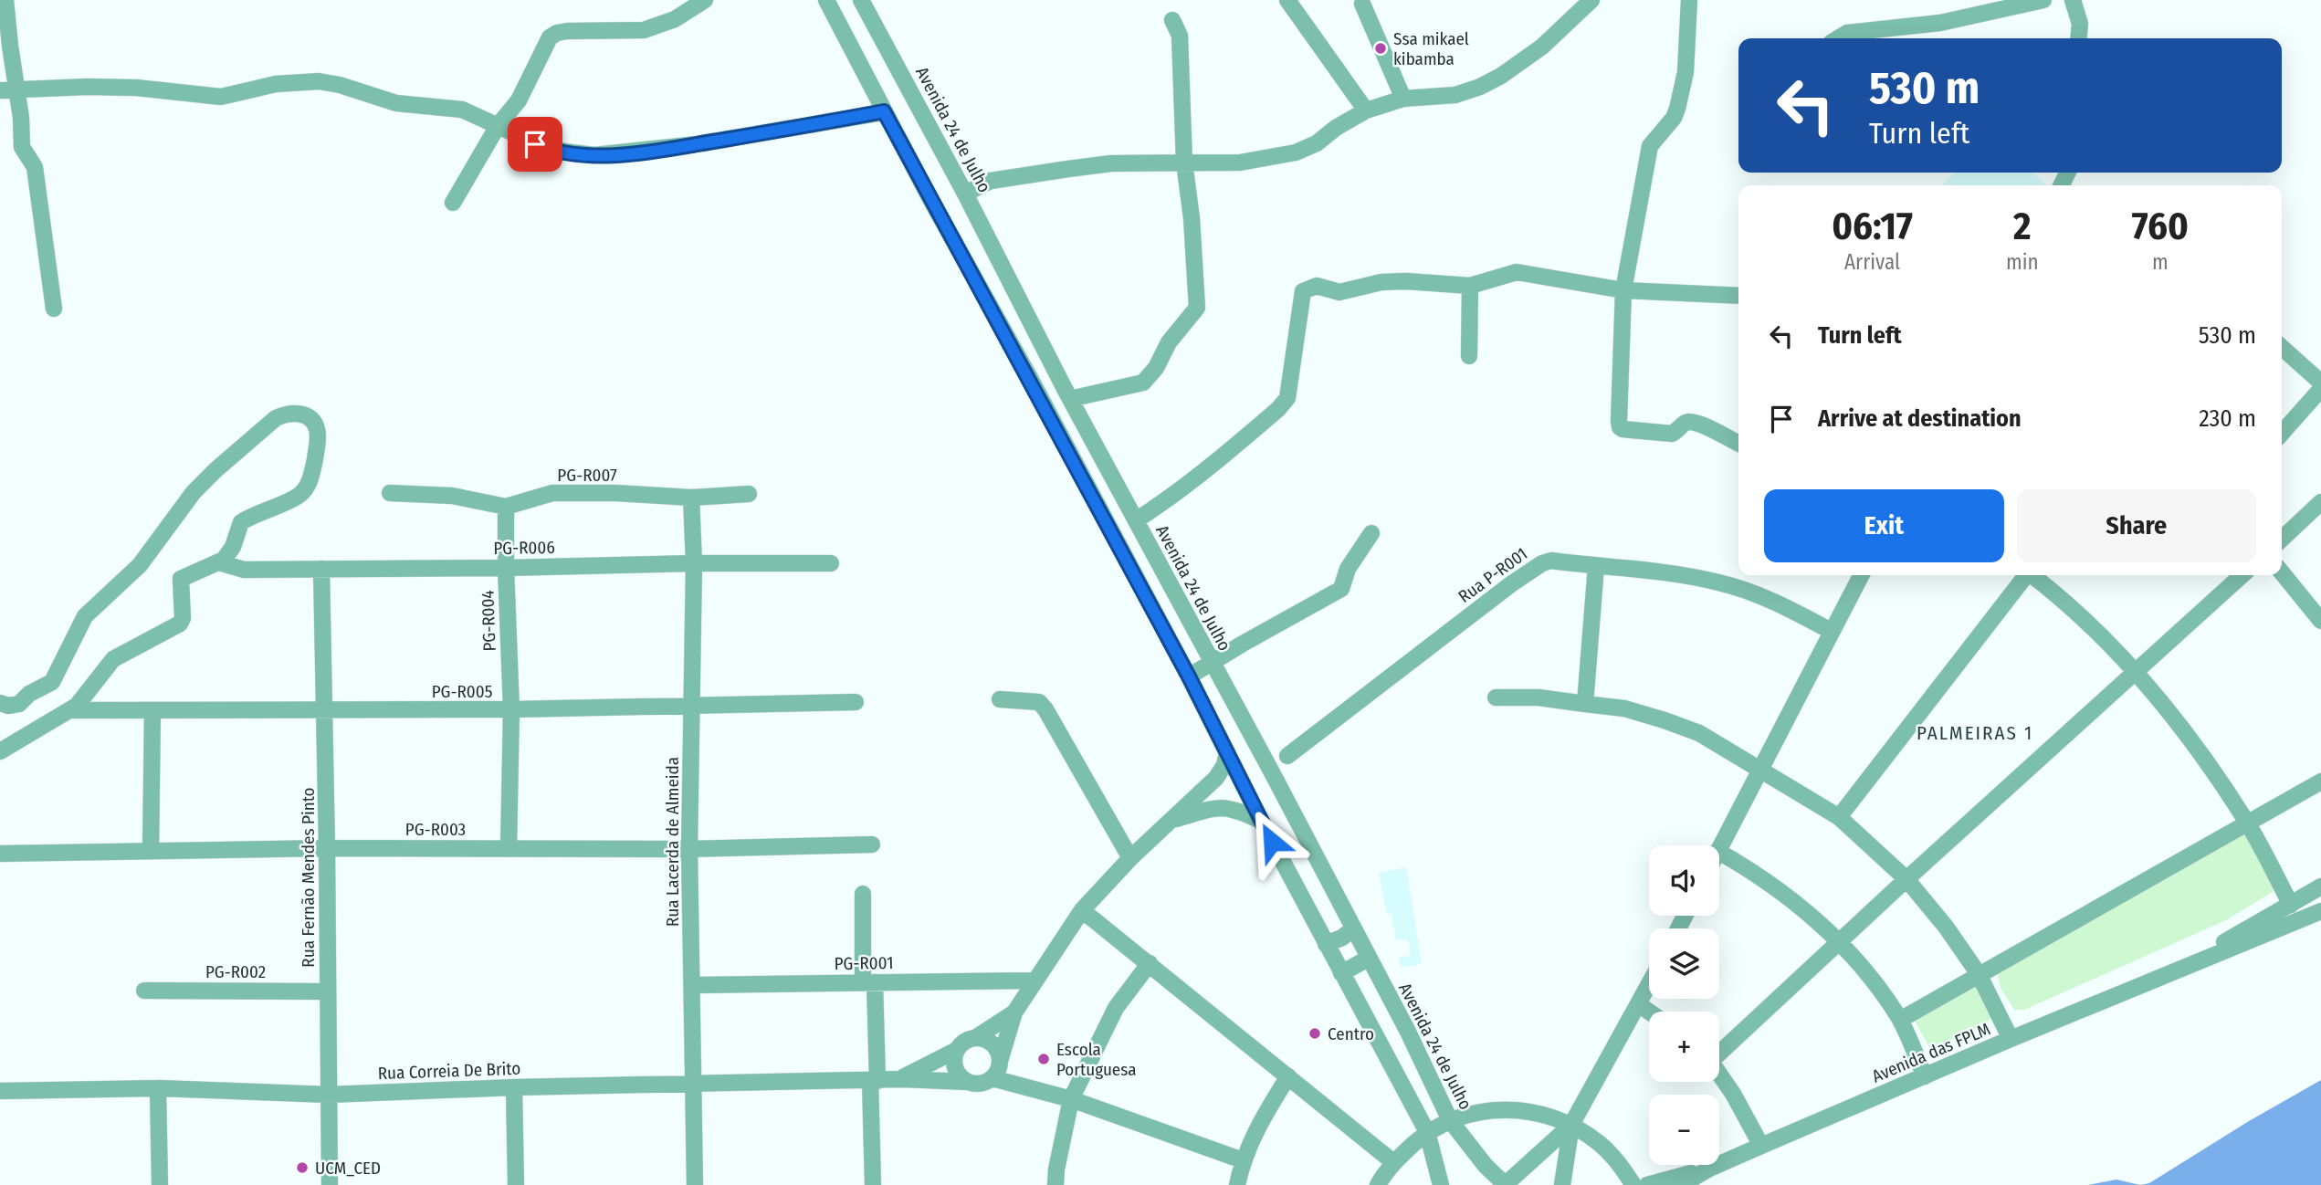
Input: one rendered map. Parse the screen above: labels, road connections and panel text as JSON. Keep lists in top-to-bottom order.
{
  "streets": {
    "street": [
      "Avenida 24 de Julho",
      "PG-R007",
      "PG-R006",
      "Rua P-R001",
      "PG-R004",
      "PG-R005",
      "PG-R003",
      "Rua Lacerda de Almeida",
      "Rua Fernão Mendes Pinto",
      "PG-R001",
      "PG-R002",
      "Avenida das FPLM",
      "Rua Correia De Brito"
    ]
  },
  "crossings": [
    ["PG-R007", "PG-R004"],
    ["PG-R007", "Rua Lacerda de Almeida"],
    ["PG-R006", "PG-R004"],
    ["PG-R006", "Rua Lacerda de Almeida"],
    ["PG-R006", "Rua Fernão Mendes Pinto"],
    ["PG-R004", "PG-R005"],
    ["PG-R004", "PG-R003"],
    ["PG-R005", "Rua Lacerda de Almeida"],
    ["PG-R005", "Rua Fernão Mendes Pinto"],
    ["PG-R003", "Rua Lacerda de Almeida"],
    ["PG-R003", "Rua Fernão Mendes Pinto"],
    ["Rua Lacerda de Almeida", "PG-R001"],
    ["Rua Lacerda de Almeida", "Rua Correia De Brito"],
    ["Rua Fernão Mendes Pinto", "PG-R002"],
    ["Rua Fernão Mendes Pinto", "Rua Correia De Brito"]
  ],
  "districts": ["PALMEIRAS 1"],
  "places": [
    "Ssa mikael kibamba",
    "Centro",
    "Escola Portuguesa",
    "UCM_CED"
  ],
  "page": {
    "turn": ["530 m", "Turn left"],
    "eta": [
      "06:17",
      "Arrival",
      "2",
      "min",
      "760",
      "m"
    ],
    "list": [
      {
        "name": "Turn left",
        "value": "530 m"
      },
      {
        "name": "Arrive at destination",
        "value": "230 m"
      }
    ],
    "buttons": ["Exit", "Share"],
    "map_buttons": ["+", "−"]
  }
}
